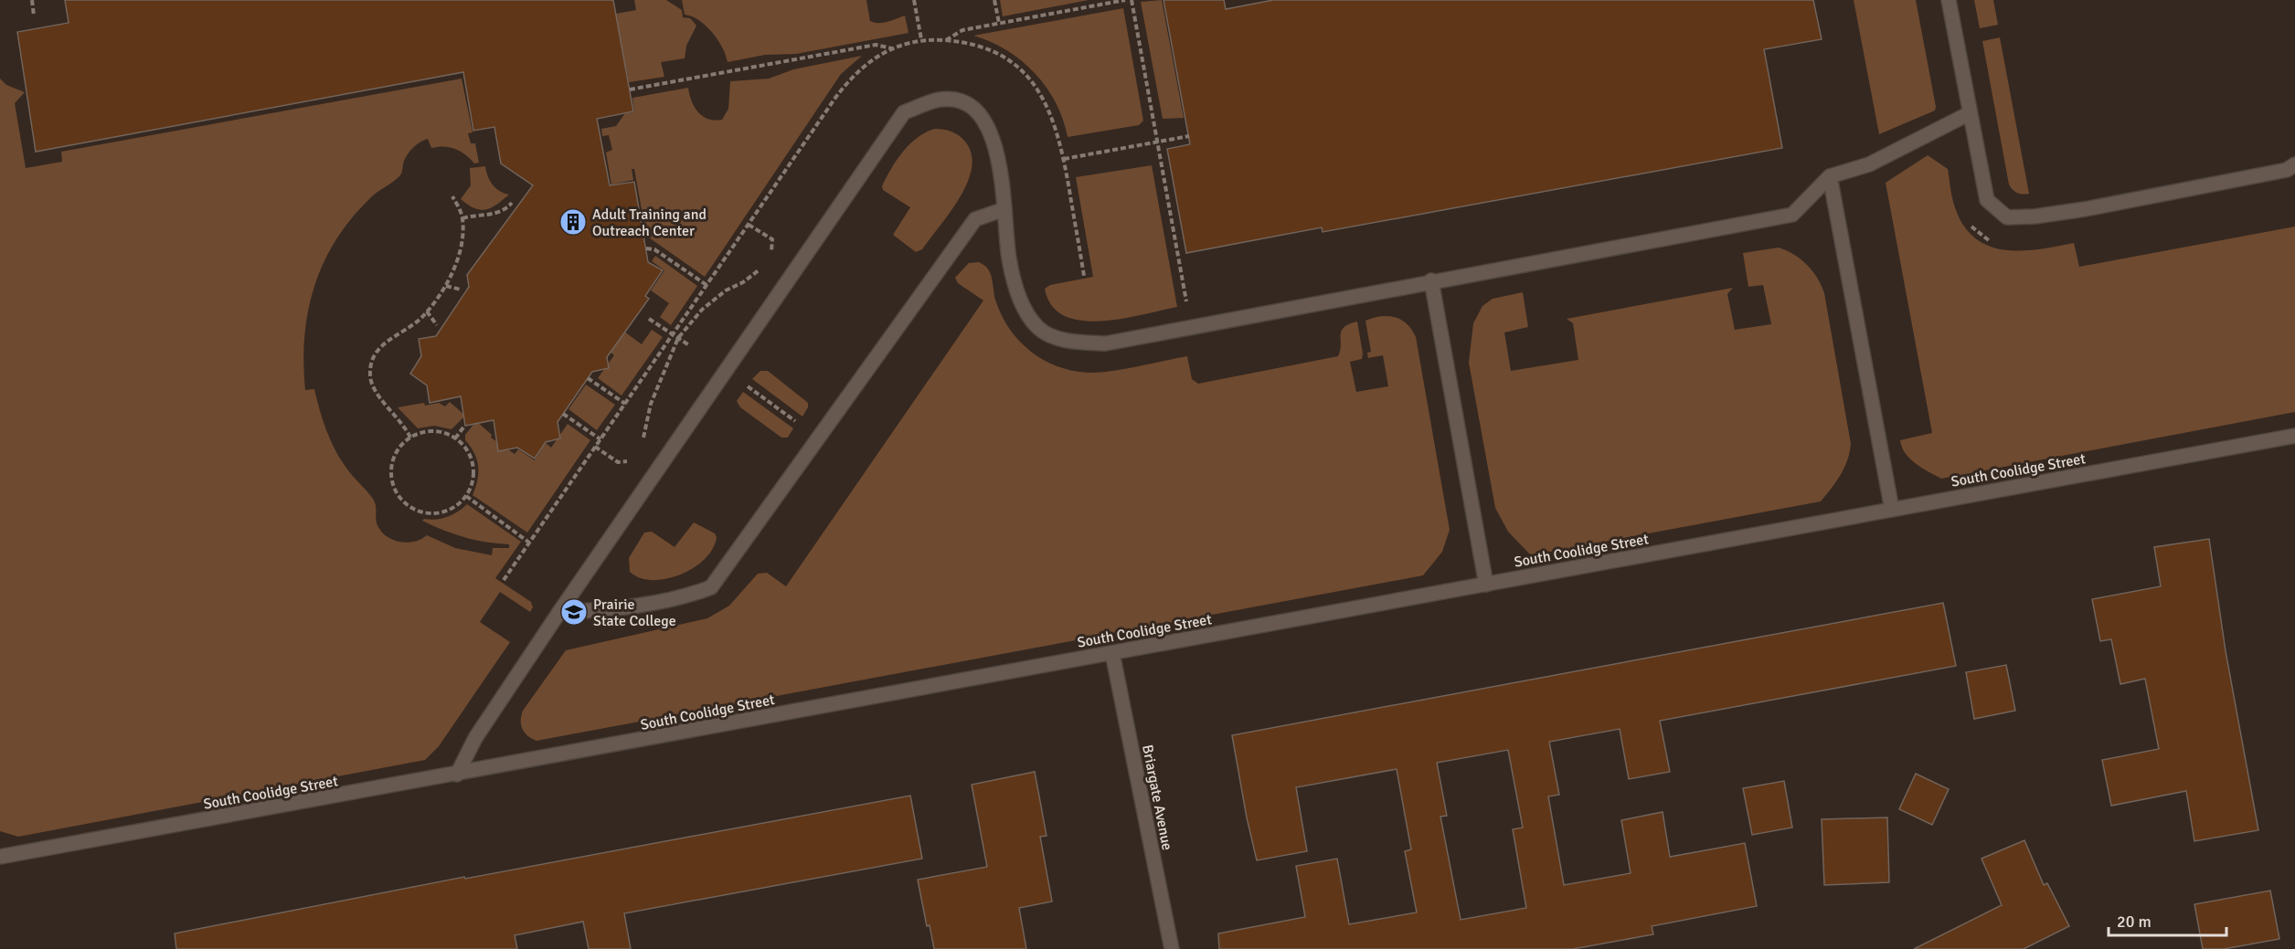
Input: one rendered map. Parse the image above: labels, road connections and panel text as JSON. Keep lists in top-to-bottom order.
{
  "streets": {
    "street": ["South Coolidge Street", "Briargate Avenue"]
  },
  "crossings": [
    ["South Coolidge Street", "Briargate Avenue"]
  ],
  "places": {
    "building": ["Adult Training and Outreach Center"],
    "school or university": ["Prairie State College"]
  },
  "scale_bar": "20 m"
}
